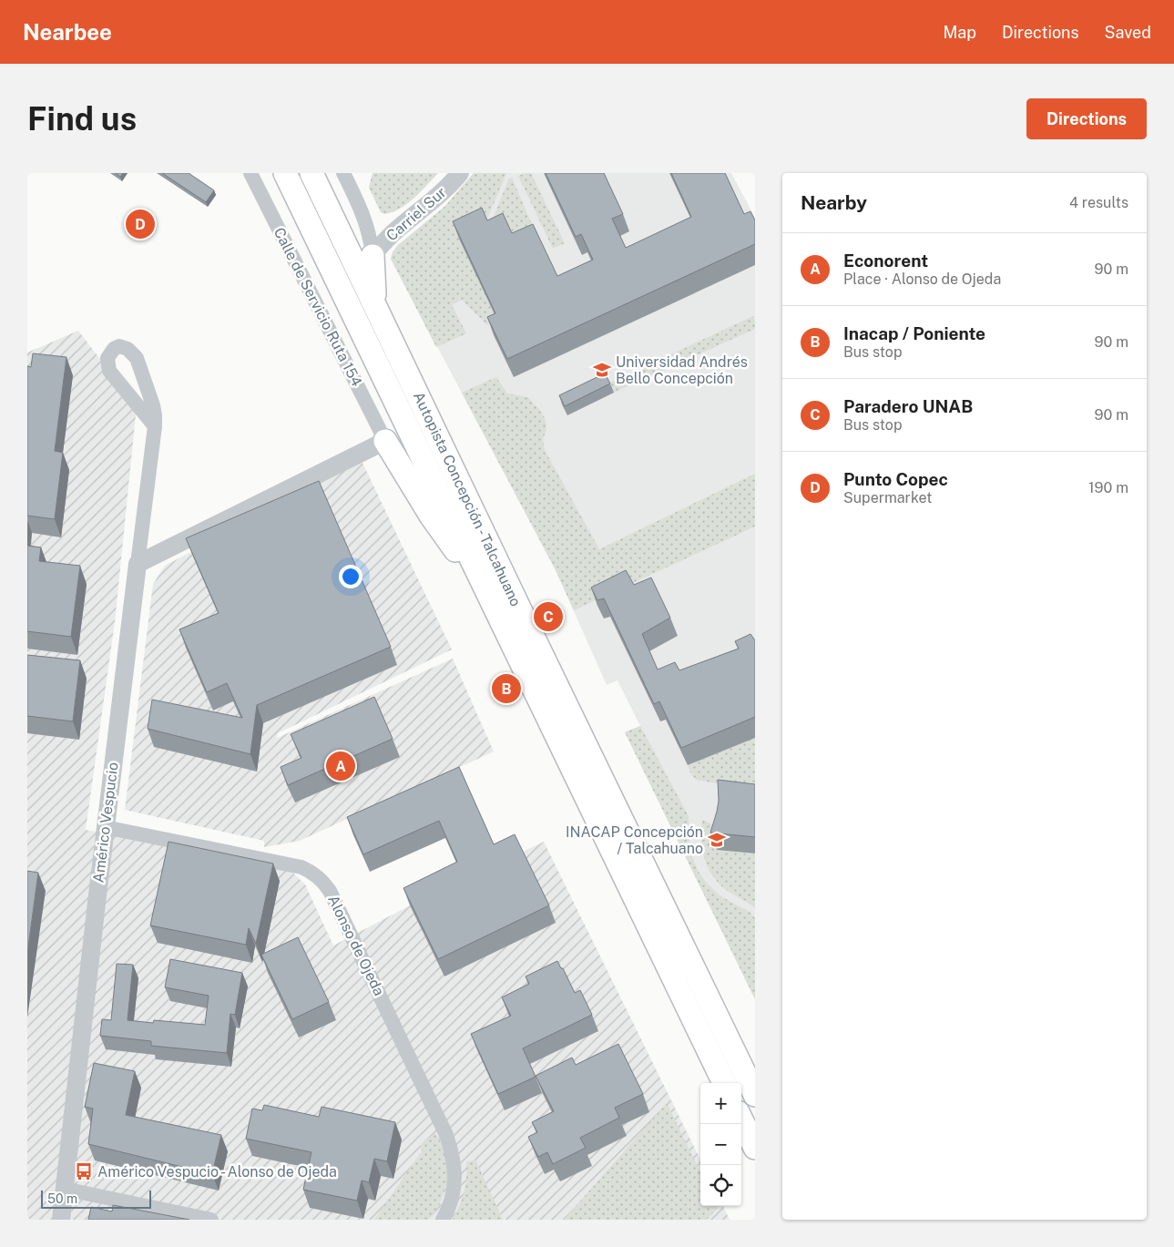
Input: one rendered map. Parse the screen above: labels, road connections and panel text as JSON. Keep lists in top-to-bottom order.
{
  "streets": {
    "main road": ["Autopista Concepción - Talcahuano"],
    "street": [
      "Carriel Sur",
      "Calle de Servicio Ruta 154",
      "Américo Vespucio",
      "Alonso de Ojeda"
    ]
  },
  "crossings": [
    ["Américo Vespucio", "Alonso de Ojeda"]
  ],
  "places": {
    "school or university": ["Universidad Andrés Bello Concepción", "INACAP Concepción / Talcahuano"],
    "bus stop": ["Américo Vespucio - Alonso de Ojeda"]
  },
  "scale_bar": "50 m",
  "page": {
    "header": "Nearbee",
    "nav": ["Map", "Directions", "Saved"],
    "buttons": "Directions",
    "title": "Find us",
    "heading": ["Nearby", "4 results"],
    "pins": [
      "D",
      "C",
      "B",
      "A"
    ],
    "list": [
      {
        "mark": "A",
        "name": "Econorent",
        "note": "Place · Alonso de Ojeda",
        "value": "90 m"
      },
      {
        "mark": "B",
        "name": "Inacap / Poniente",
        "note": "Bus stop",
        "value": "90 m"
      },
      {
        "mark": "C",
        "name": "Paradero UNAB",
        "note": "Bus stop",
        "value": "90 m"
      },
      {
        "mark": "D",
        "name": "Punto Copec",
        "note": "Supermarket",
        "value": "190 m"
      }
    ],
    "map_buttons": ["+", "−"],
    "scale": "50 m"
  }
}
